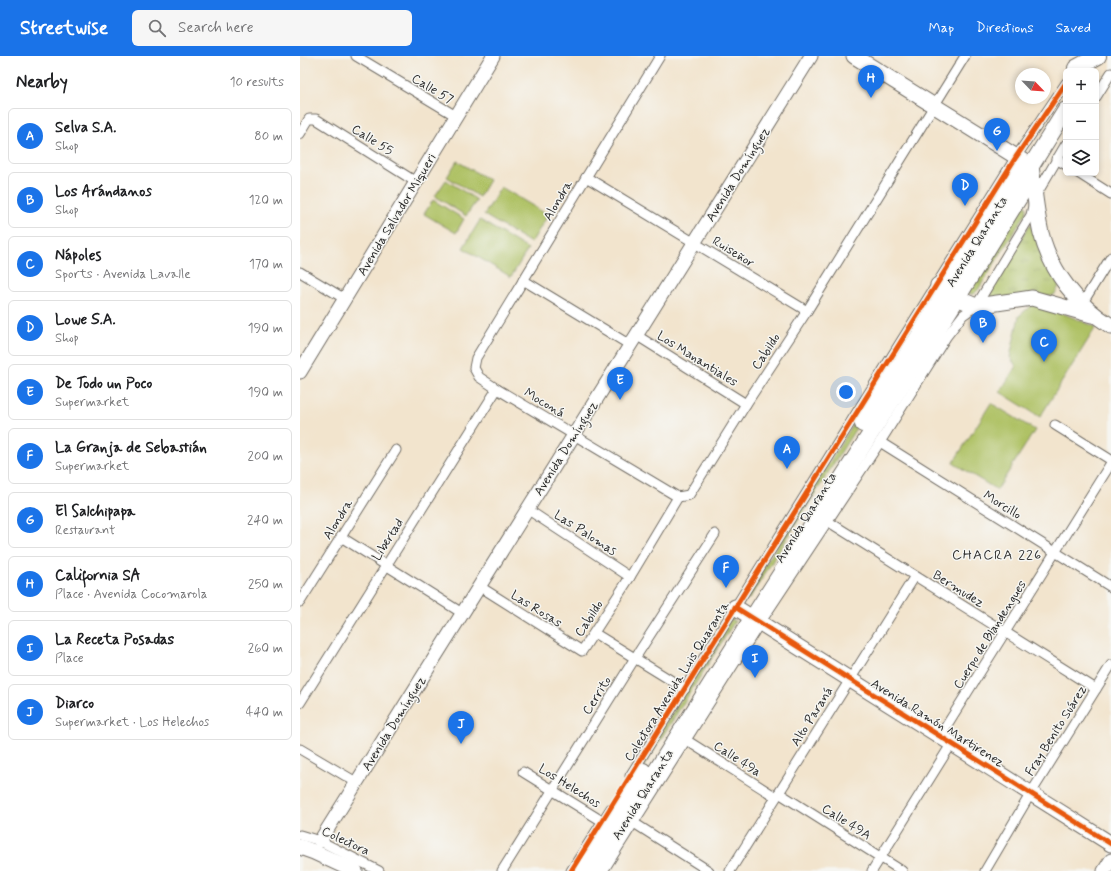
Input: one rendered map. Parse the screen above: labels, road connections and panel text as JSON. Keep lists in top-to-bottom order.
{
  "streets": {
    "highway": ["Avenida Quaranta"],
    "main road": ["Avenida Domínguez", "Avenida Salvador Miqueri", "Avenida Ramón Martirenez"],
    "street": [
      "Calle 57",
      "Calle 55",
      "Alondra",
      "Ruiseñor",
      "Cabildo",
      "Los Manantiales",
      "Moconá",
      "Morcillo",
      "Las Palomas",
      "Libertad",
      "Bermudez",
      "Las Rosas",
      "Cuerpo de Blandengues",
      "Colectora Avenida Luis Quaranta",
      "Cerrito",
      "Alto Paraná",
      "Fray Benito Suárez",
      "Calle 49a",
      "Los Helechos",
      "Calle 49A",
      "Colectora"
    ]
  },
  "crossings": [
    ["Calle 57", "Avenida Salvador Miqueri"],
    ["Calle 55", "Avenida Salvador Miqueri"],
    ["Avenida Domínguez", "Ruiseñor"],
    ["Avenida Domínguez", "Los Manantiales"],
    ["Avenida Domínguez", "Moconá"],
    ["Avenida Domínguez", "Las Palomas"],
    ["Avenida Domínguez", "Las Rosas"],
    ["Avenida Domínguez", "Colectora"],
    ["Alondra", "Ruiseñor"],
    ["Alondra", "Los Manantiales"],
    ["Alondra", "Moconá"],
    ["Avenida Quaranta", "Colectora Avenida Luis Quaranta"],
    ["Avenida Quaranta", "Avenida Ramón Martirenez"],
    ["Avenida Quaranta", "Los Helechos"],
    ["Ruiseñor", "Cabildo"],
    ["Cabildo", "Los Manantiales"],
    ["Cabildo", "Moconá"],
    ["Cabildo", "Las Palomas"],
    ["Cabildo", "Las Rosas"],
    ["Moconá", "Libertad"],
    ["Morcillo", "Cuerpo de Blandengues"],
    ["Morcillo", "Colectora Avenida Luis Quaranta"],
    ["Bermudez", "Cuerpo de Blandengues"],
    ["Bermudez", "Colectora Avenida Luis Quaranta"],
    ["Bermudez", "Alto Paraná"],
    ["Bermudez", "Fray Benito Suárez"],
    ["Cuerpo de Blandengues", "Avenida Ramón Martirenez"],
    ["Cuerpo de Blandengues", "Calle 49A"],
    ["Colectora Avenida Luis Quaranta", "Avenida Ramón Martirenez"],
    ["Colectora Avenida Luis Quaranta", "Calle 49a"],
    ["Colectora Avenida Luis Quaranta", "Los Helechos"],
    ["Cerrito", "Los Helechos"],
    ["Alto Paraná", "Avenida Ramón Martirenez"],
    ["Alto Paraná", "Calle 49a"],
    ["Alto Paraná", "Calle 49A"],
    ["Avenida Ramón Martirenez", "Fray Benito Suárez"],
    ["Calle 49a", "Calle 49A"]
  ],
  "districts": ["CHACRA 226"],
  "north": "bottom right",
  "page": {
    "header": "Streetwise",
    "search": "Search here",
    "nav": ["Map", "Directions", "Saved"],
    "heading": ["Nearby", "10 results"],
    "pins": [
      "H",
      "G",
      "D",
      "B",
      "C",
      "E",
      "A",
      "F",
      "I",
      "J"
    ],
    "map_buttons": ["+", "−"],
    "list": [
      {
        "mark": "A",
        "name": "Selva S.A.",
        "note": "Shop",
        "value": "80 m"
      },
      {
        "mark": "B",
        "name": "Los Arándanos",
        "note": "Shop",
        "value": "120 m"
      },
      {
        "mark": "C",
        "name": "Nápoles",
        "note": "Sports · Avenida Lavalle",
        "value": "170 m"
      },
      {
        "mark": "D",
        "name": "Lowe S.A.",
        "note": "Shop",
        "value": "190 m"
      },
      {
        "mark": "E",
        "name": "De Todo un Poco",
        "note": "Supermarket",
        "value": "190 m"
      },
      {
        "mark": "F",
        "name": "La Granja de Sebastián",
        "note": "Supermarket",
        "value": "200 m"
      },
      {
        "mark": "G",
        "name": "El Salchipapa",
        "note": "Restaurant",
        "value": "240 m"
      },
      {
        "mark": "H",
        "name": "California SA",
        "note": "Place · Avenida Cocomarola",
        "value": "250 m"
      },
      {
        "mark": "I",
        "name": "La Receta Posadas",
        "note": "Place",
        "value": "260 m"
      },
      {
        "mark": "J",
        "name": "Diarco",
        "note": "Supermarket · Los Helechos",
        "value": "440 m"
      }
    ]
  }
}
